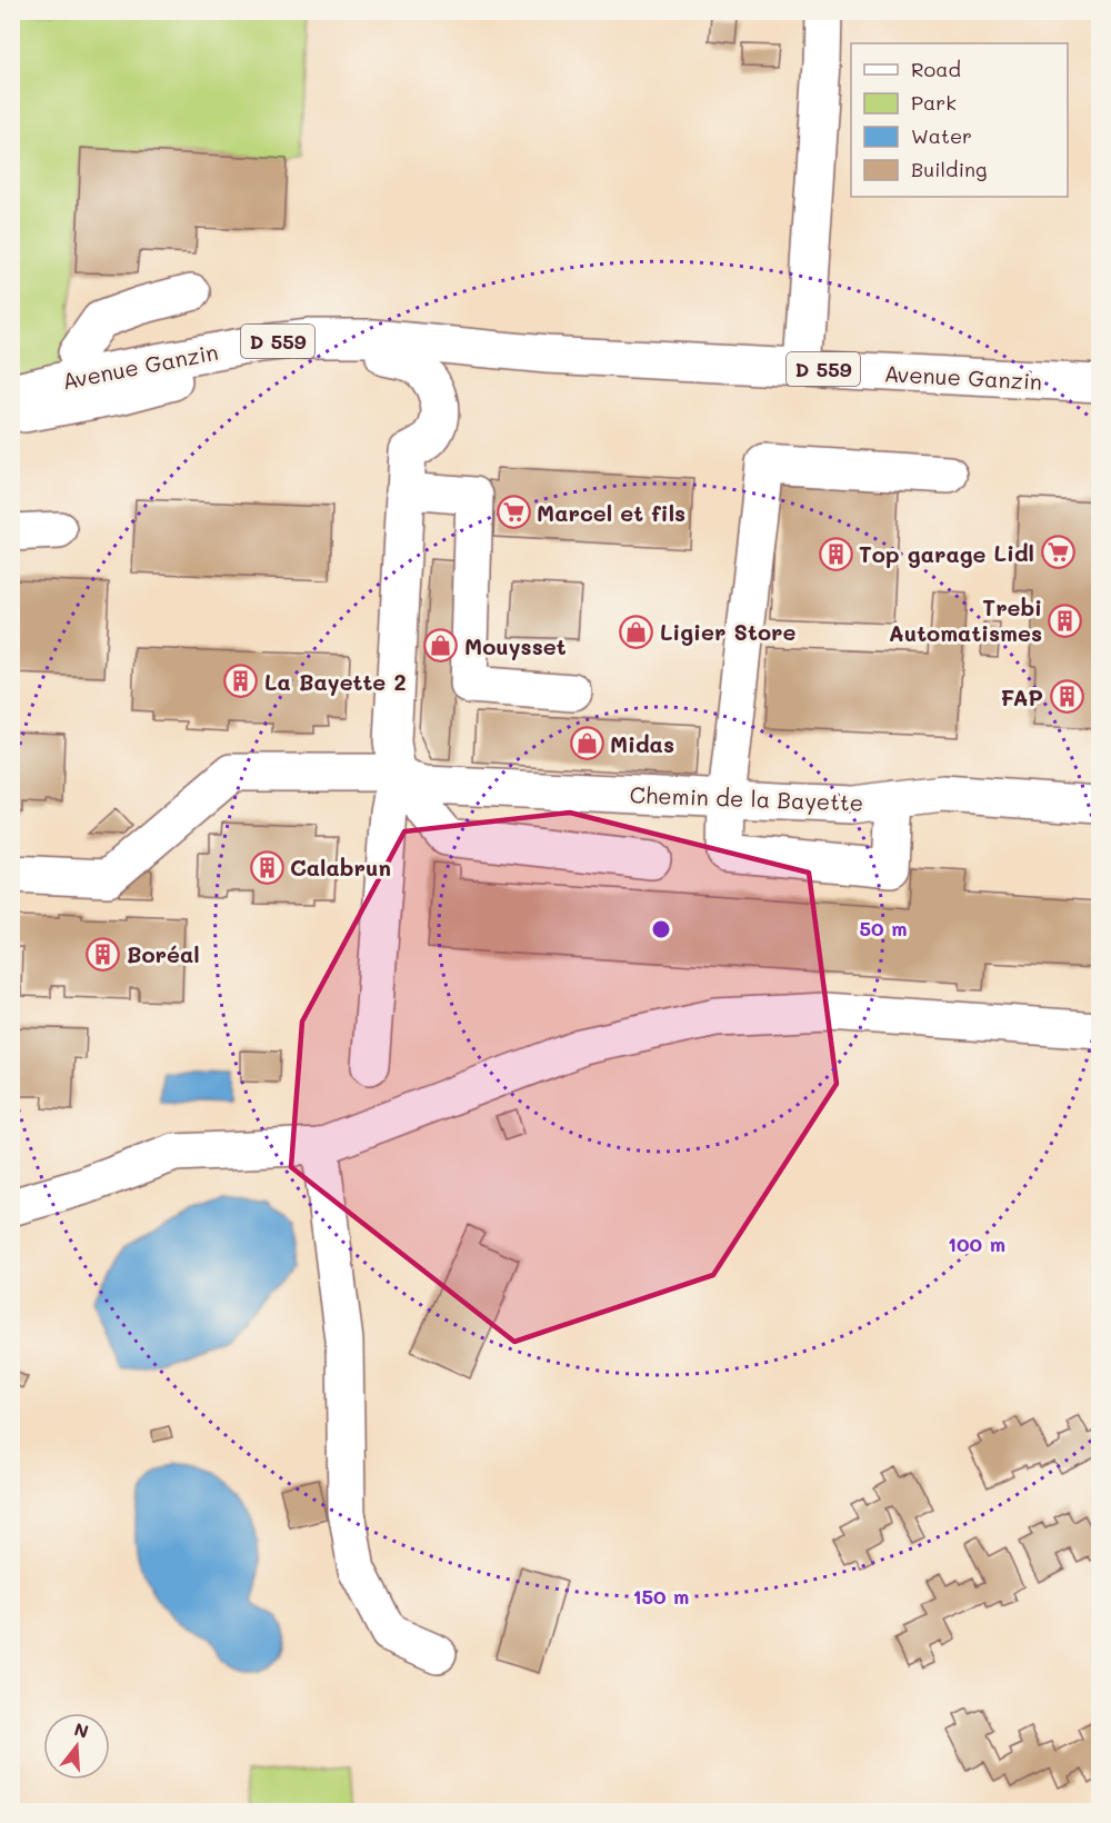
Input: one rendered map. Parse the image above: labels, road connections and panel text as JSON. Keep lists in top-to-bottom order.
{
  "streets": {
    "main road": ["D 559", "Avenue Ganzin", "Chemin de la Bayette"]
  },
  "places": {
    "supermarket": ["Marcel et fils", "Lidl"],
    "building": [
      "Top garage",
      "Trebi Automatismes",
      "La Bayette 2",
      "FAP",
      "Calabrun",
      "Boréal"
    ],
    "shop": ["Ligier Store", "Mouysset", "Midas"]
  },
  "legend": [
    "Road",
    "Park",
    "Water",
    "Building"
  ],
  "north": "top",
  "rings": ["50 m", "100 m", "150 m"]
}
